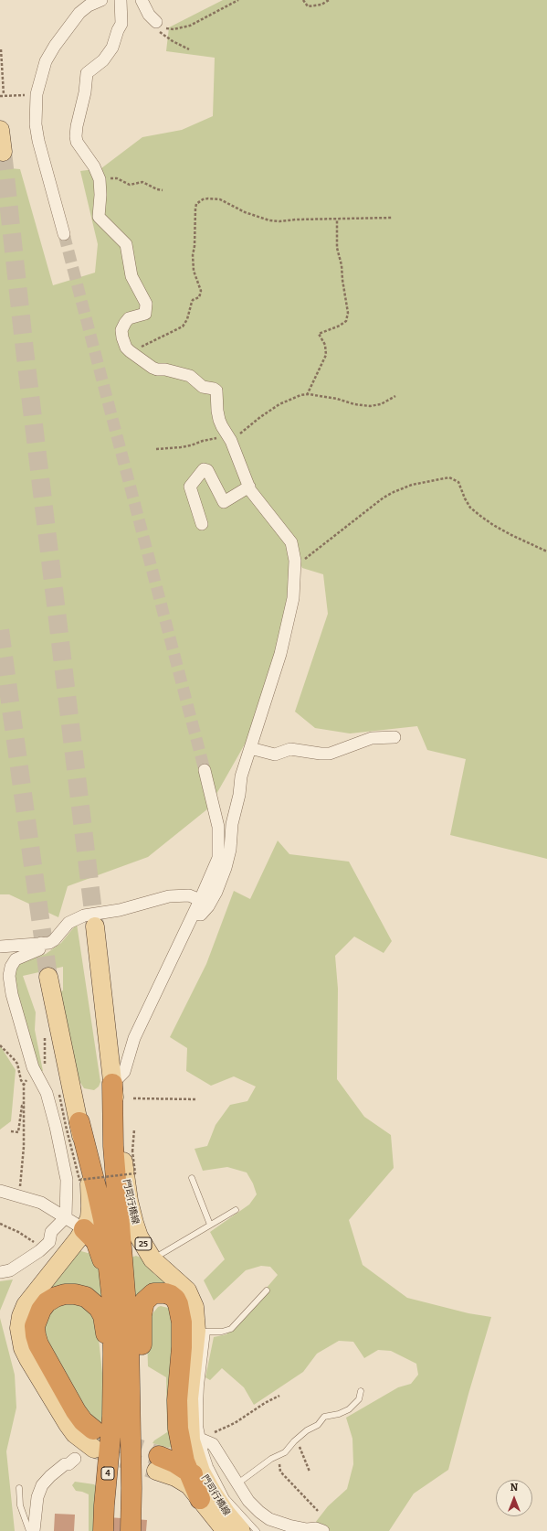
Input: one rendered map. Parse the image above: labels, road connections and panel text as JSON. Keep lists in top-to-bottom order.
{
  "streets": {
    "highway": ["4"],
    "main road": ["門司行橋線", "25"]
  },
  "north": "top"
}
